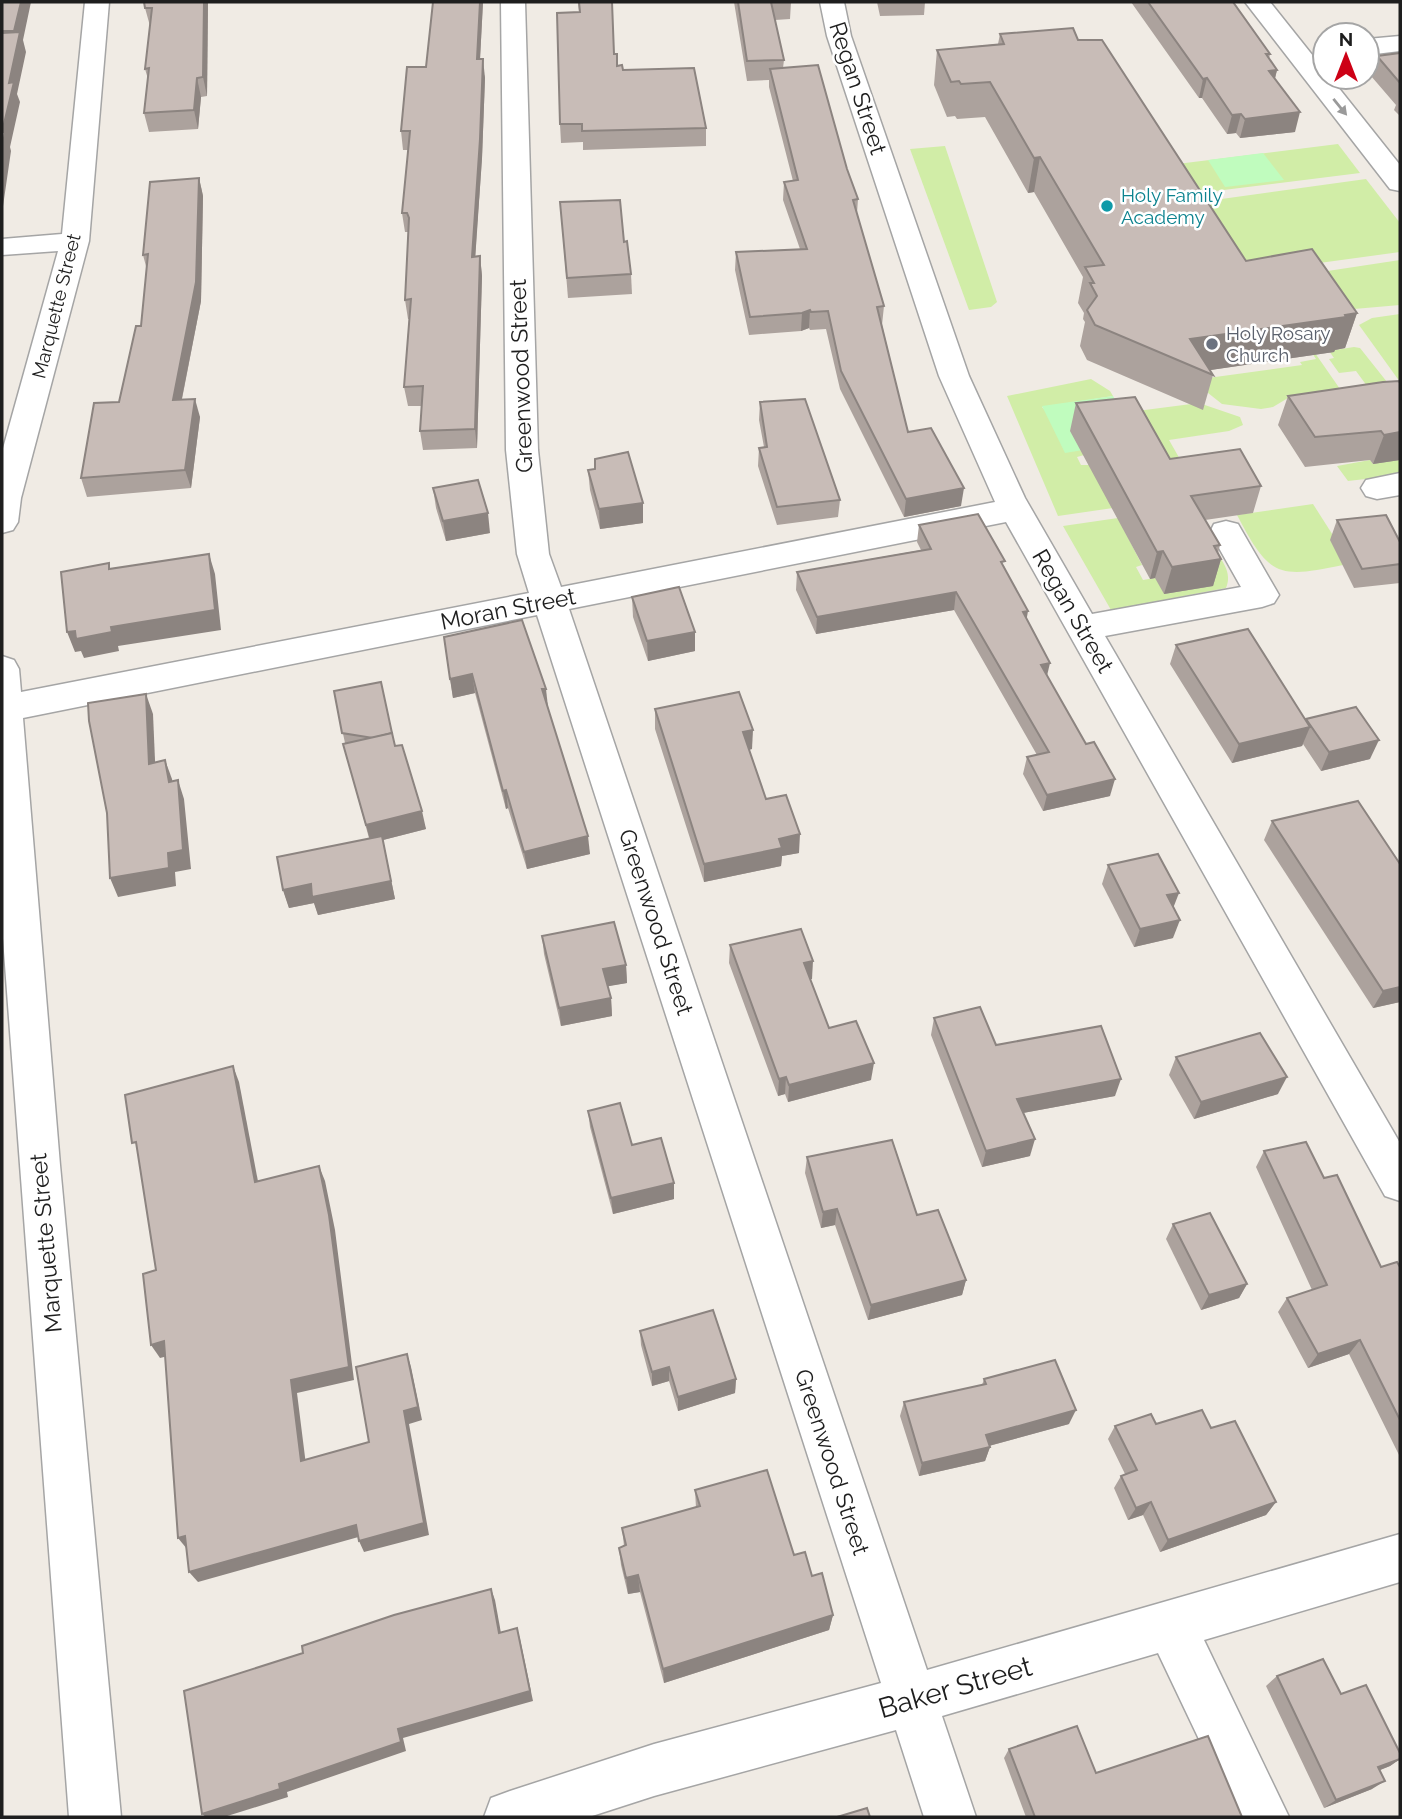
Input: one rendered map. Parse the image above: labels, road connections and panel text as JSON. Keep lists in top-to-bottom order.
{
  "streets": {
    "street": [
      "Regan Street",
      "Marquette Street",
      "Greenwood Street",
      "Moran Street",
      "Baker Street"
    ]
  },
  "crossings": [
    ["Regan Street", "Moran Street"],
    ["Marquette Street", "Moran Street"],
    ["Greenwood Street", "Moran Street"],
    ["Greenwood Street", "Baker Street"]
  ],
  "places": ["Holy Family Academy", "Holy Rosary Church"],
  "north": "top"
}
